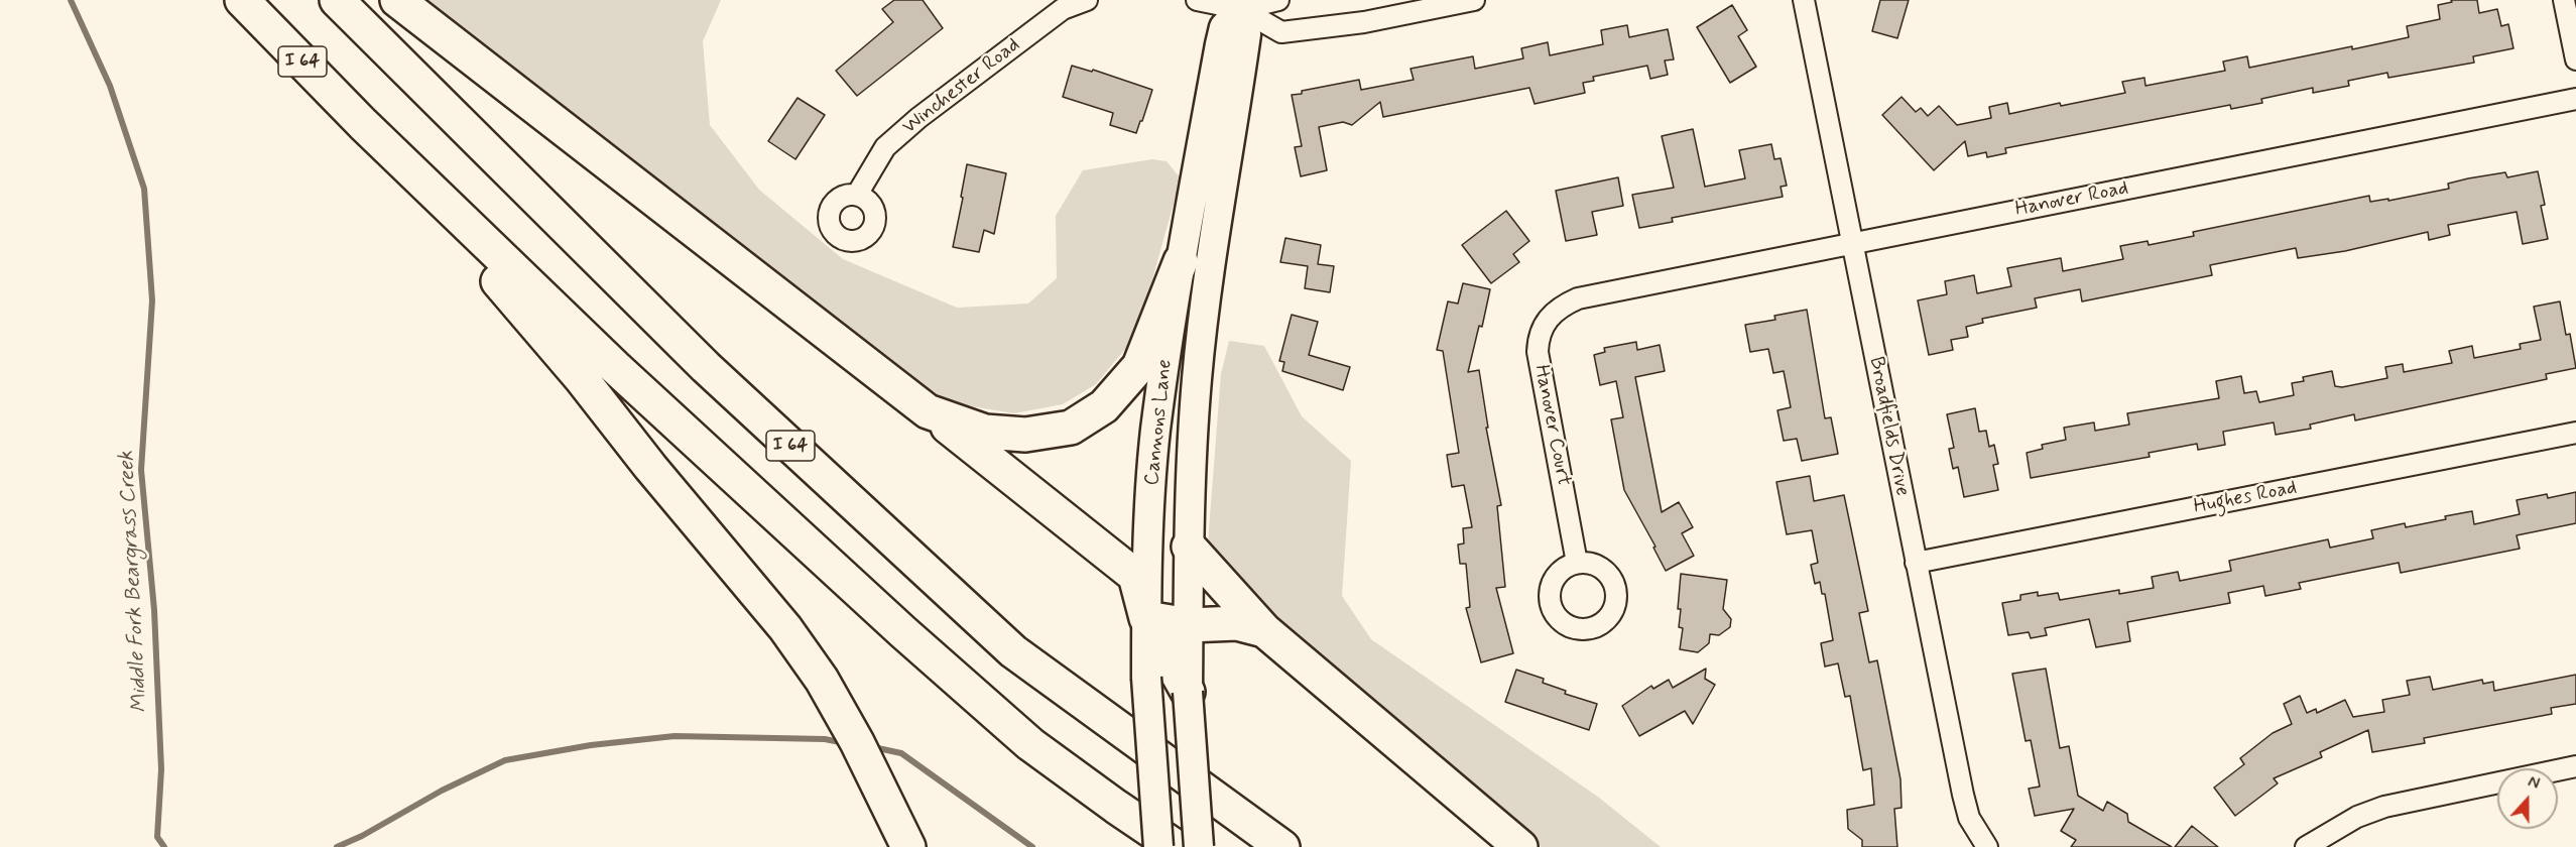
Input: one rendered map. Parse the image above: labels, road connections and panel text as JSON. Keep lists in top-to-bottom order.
{
  "streets": {
    "highway": ["I 64"],
    "main road": ["Cannons Lane"],
    "street": [
      "Winchester Road",
      "Hanover Road",
      "Hanover Court",
      "Broadfields Drive",
      "Hughes Road"
    ]
  },
  "crossings": [
    ["Hanover Road", "Hanover Court"],
    ["Hanover Road", "Broadfields Drive"],
    ["Broadfields Drive", "Hughes Road"]
  ],
  "water": ["Middle Fork Beargrass Creek"],
  "north": "top"
}
